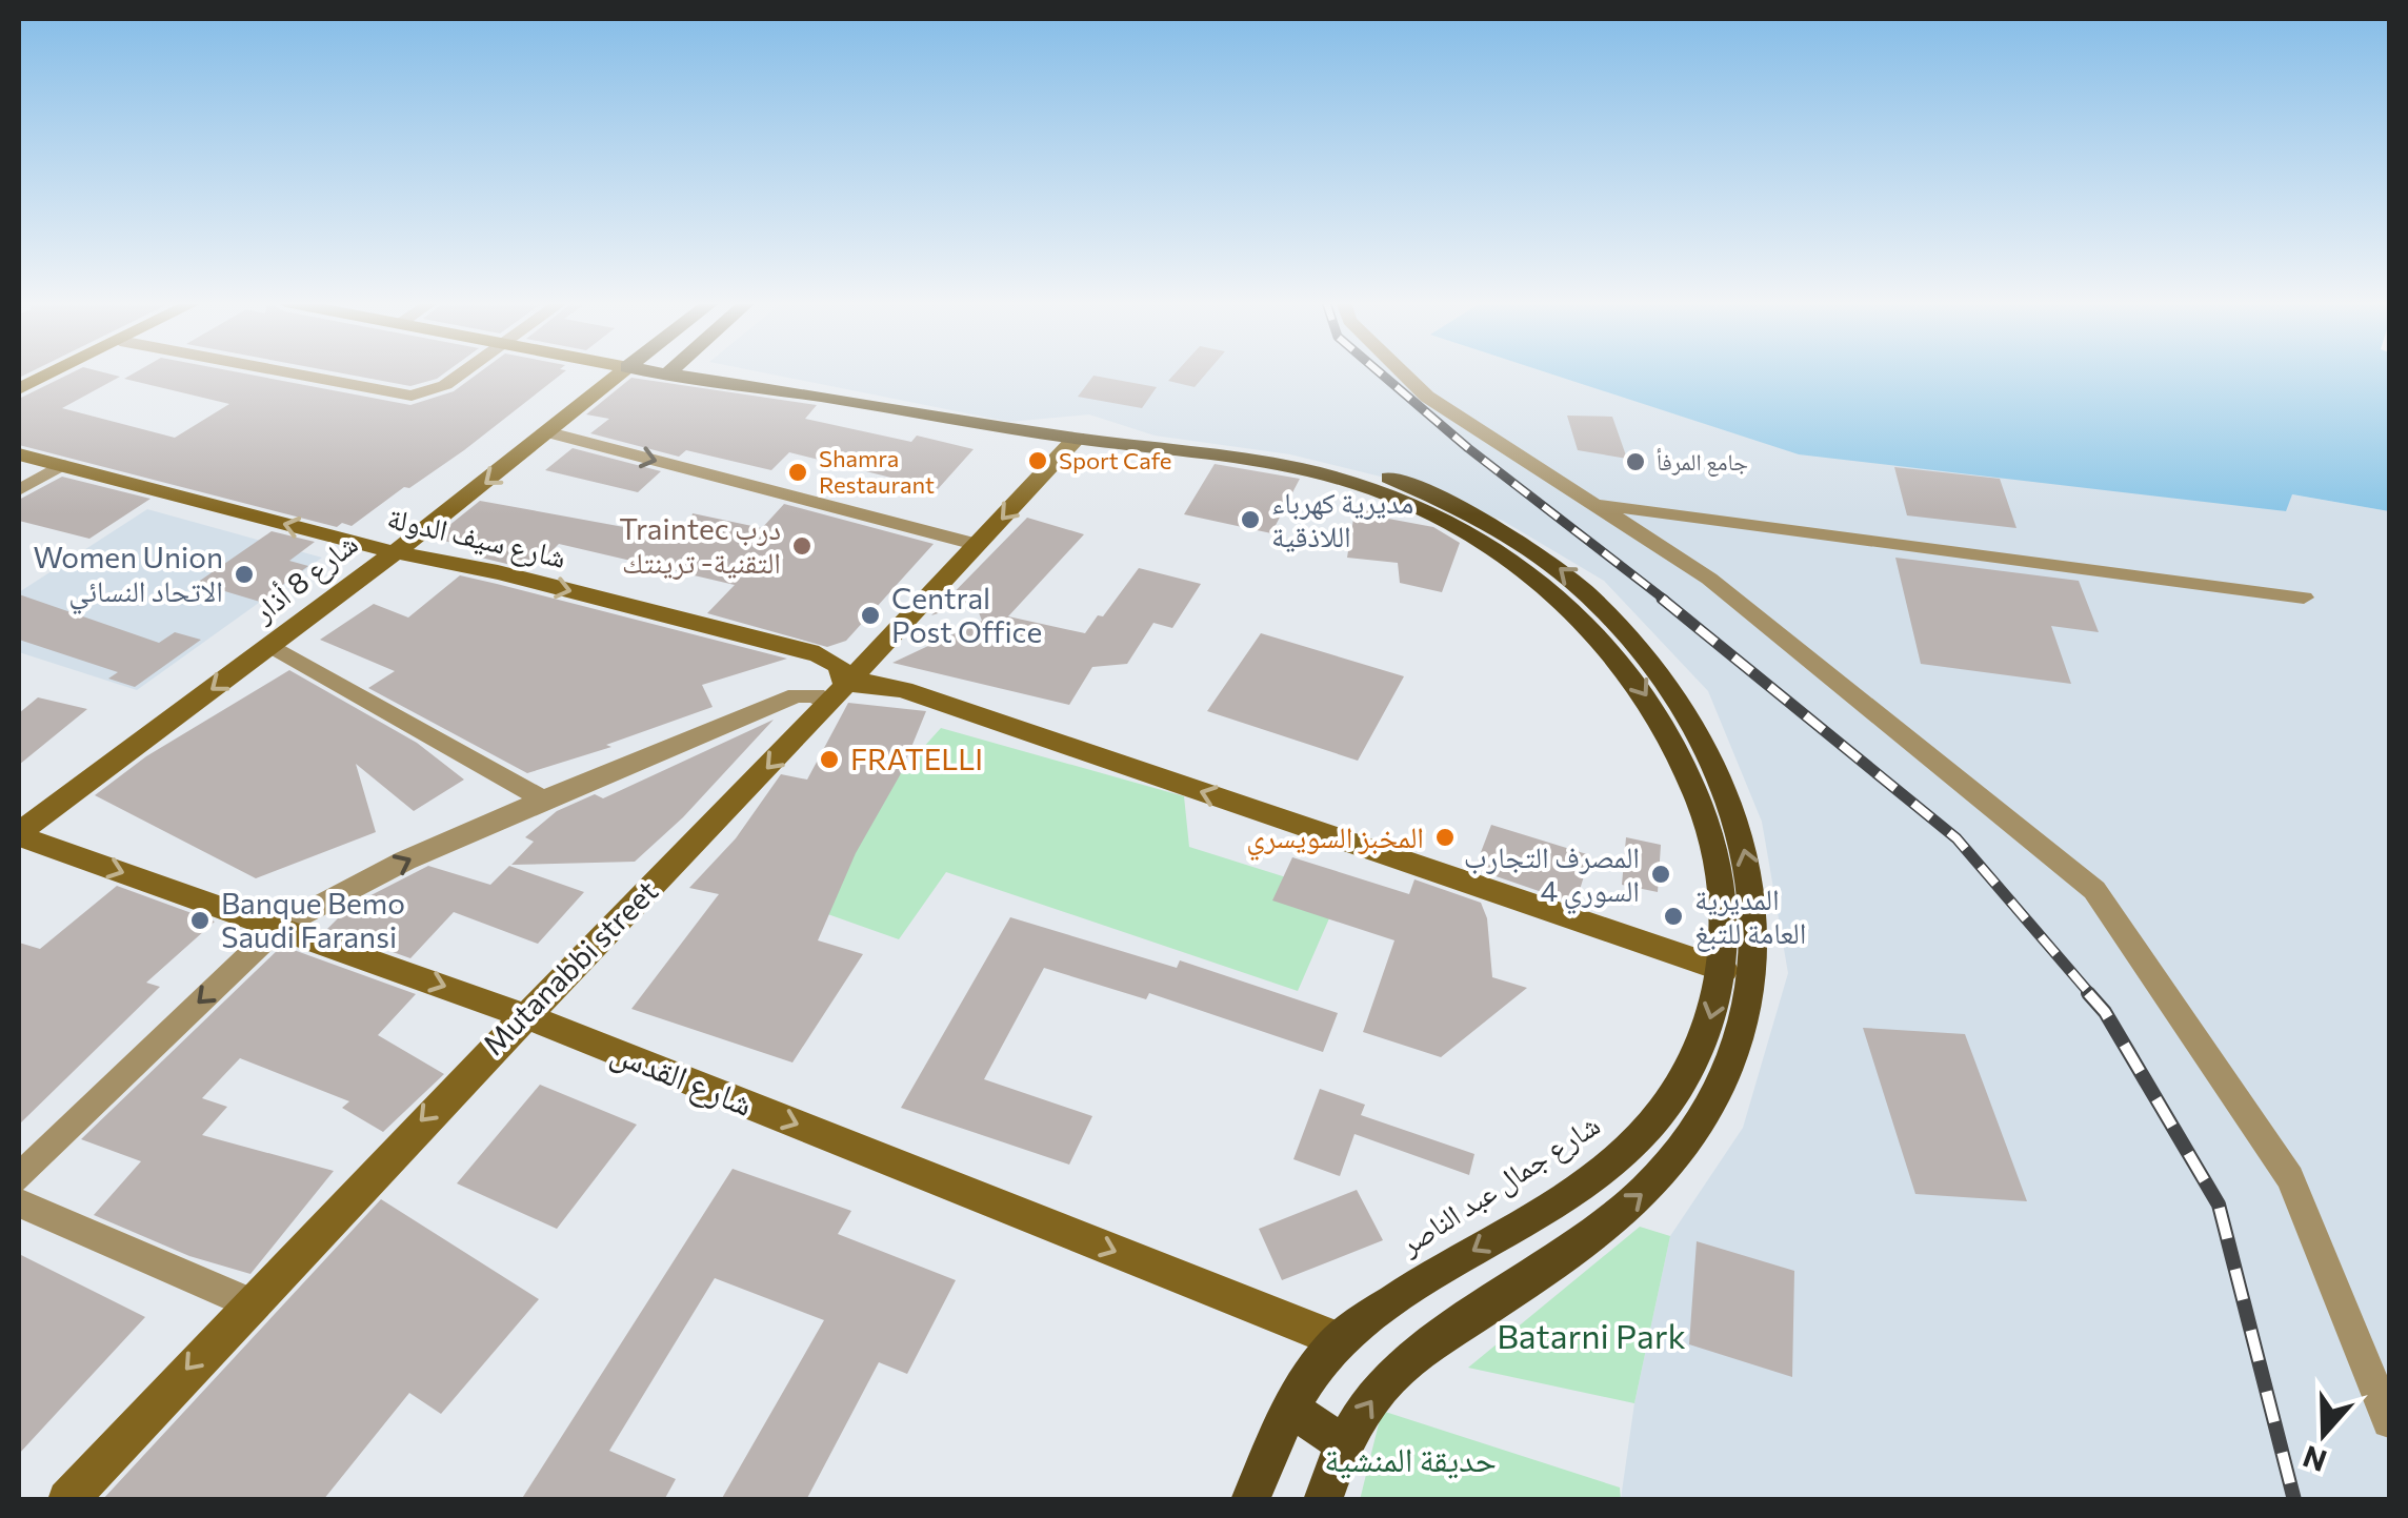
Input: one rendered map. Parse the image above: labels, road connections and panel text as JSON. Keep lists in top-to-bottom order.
{
  "streets": {
    "main road": ["شارع جمال عبد الناصر"],
    "street": [
      "شارع سيف الدولة",
      "شارع 8 أذار",
      "Mutanabbi street",
      "شارع القدس"
    ]
  },
  "crossings": [
    ["شارع سيف الدولة", "شارع 8 أذار"],
    ["شارع سيف الدولة", "Mutanabbi street"],
    ["شارع 8 أذار", "شارع القدس"],
    ["Mutanabbi street", "شارع القدس"],
    ["Mutanabbi street", "شارع جمال عبد الناصر"],
    ["شارع القدس", "شارع جمال عبد الناصر"]
  ],
  "one_way": ["شارع 8 أذار", "Mutanabbi street", "شارع القدس"],
  "parks": ["Batarni Park", "حديقة المنشية"],
  "places": [
    "Sport Cafe",
    "جامع المرفأ",
    "Shamra Restaurant",
    "مديرية كهرباء اللاذقية",
    "Traintec درب التقنية- ترينتك",
    "Women Union الاتحاد النسائي",
    "Central Post Office",
    "FRATELLI",
    "المخبز السويسري",
    "المصرف التجارب السوري 4",
    "المديرية العامة للتبغ",
    "Banque Bemo Saudi Faransi"
  ],
  "north": "bottom"
}
